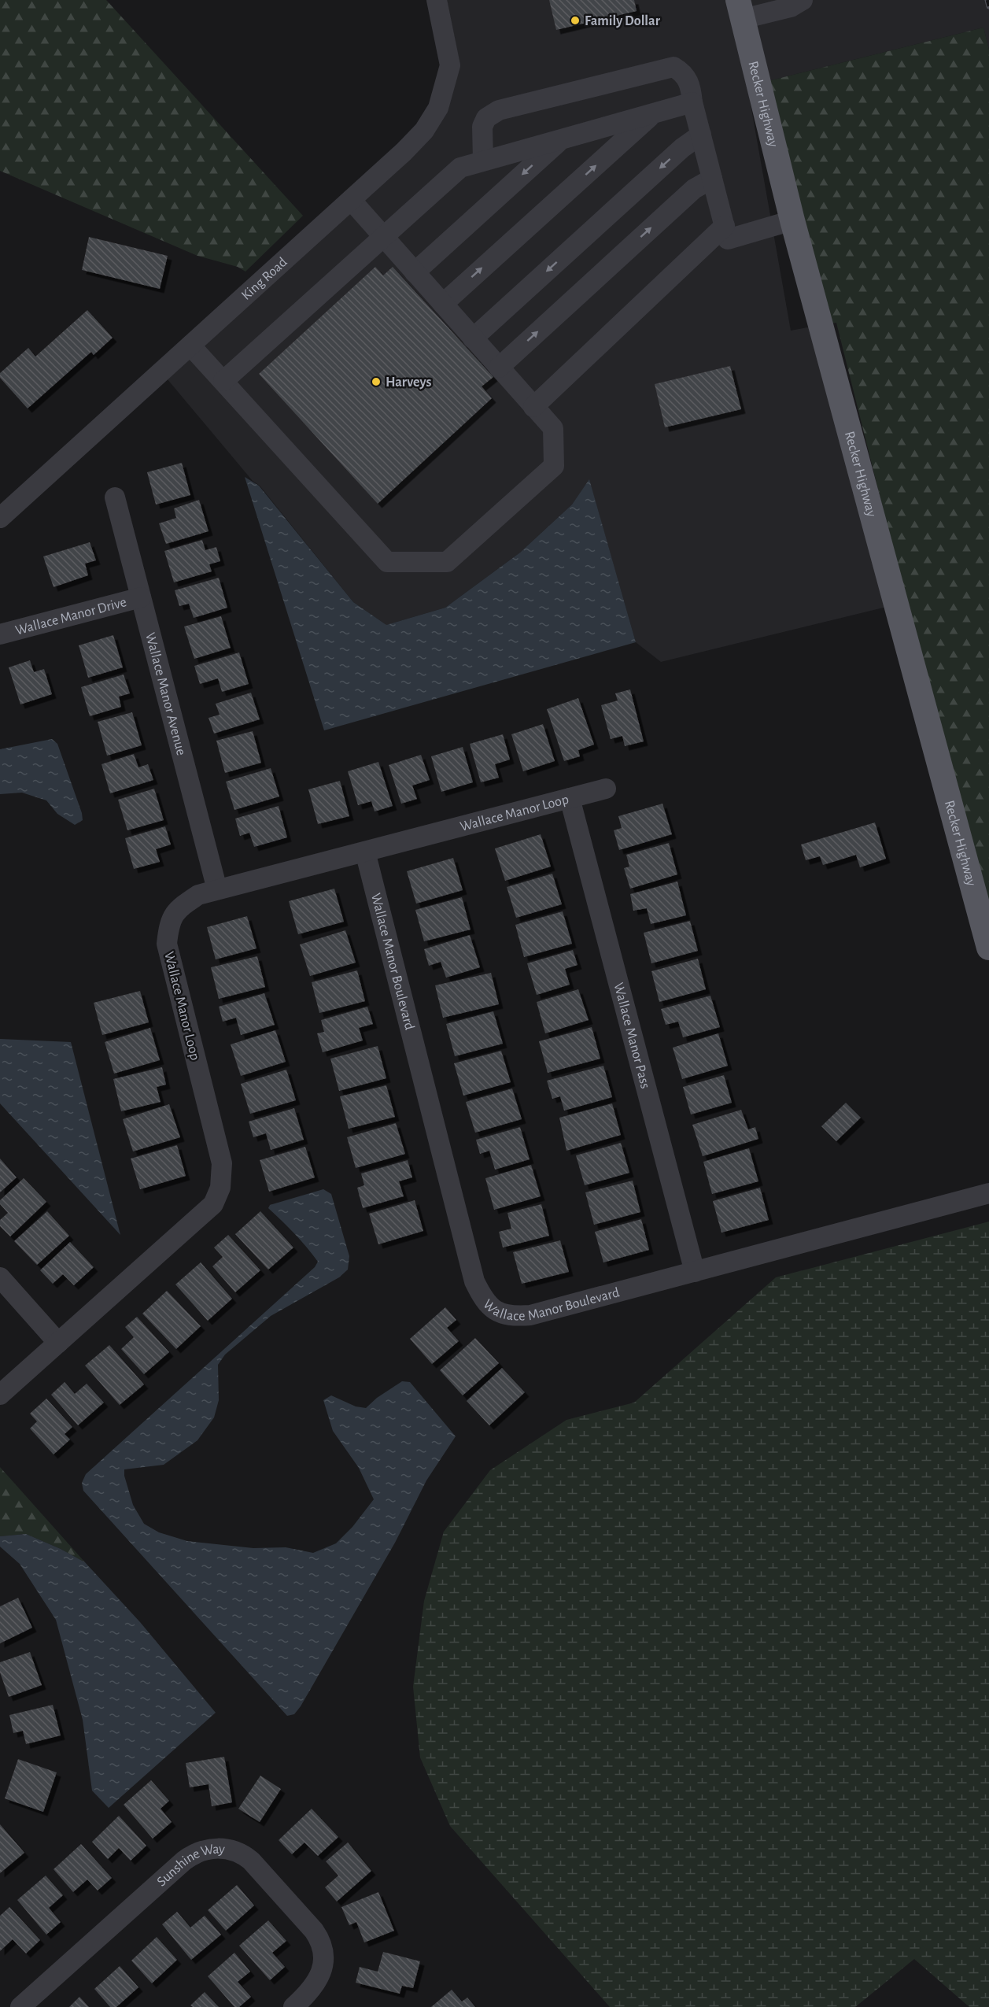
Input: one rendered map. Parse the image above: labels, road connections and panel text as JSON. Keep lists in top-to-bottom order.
{
  "streets": {
    "main road": ["Recker Highway"],
    "street": [
      "King Road",
      "Wallace Manor Drive",
      "Wallace Manor Avenue",
      "Wallace Manor Loop",
      "Wallace Manor Boulevard",
      "Wallace Manor Pass",
      "Sunshine Way"
    ]
  },
  "crossings": [
    ["Wallace Manor Drive", "Wallace Manor Avenue"],
    ["Wallace Manor Avenue", "Wallace Manor Loop"],
    ["Wallace Manor Loop", "Wallace Manor Boulevard"],
    ["Wallace Manor Loop", "Wallace Manor Pass"],
    ["Wallace Manor Boulevard", "Wallace Manor Pass"]
  ],
  "places": ["Family Dollar", "Harveys"]
}
